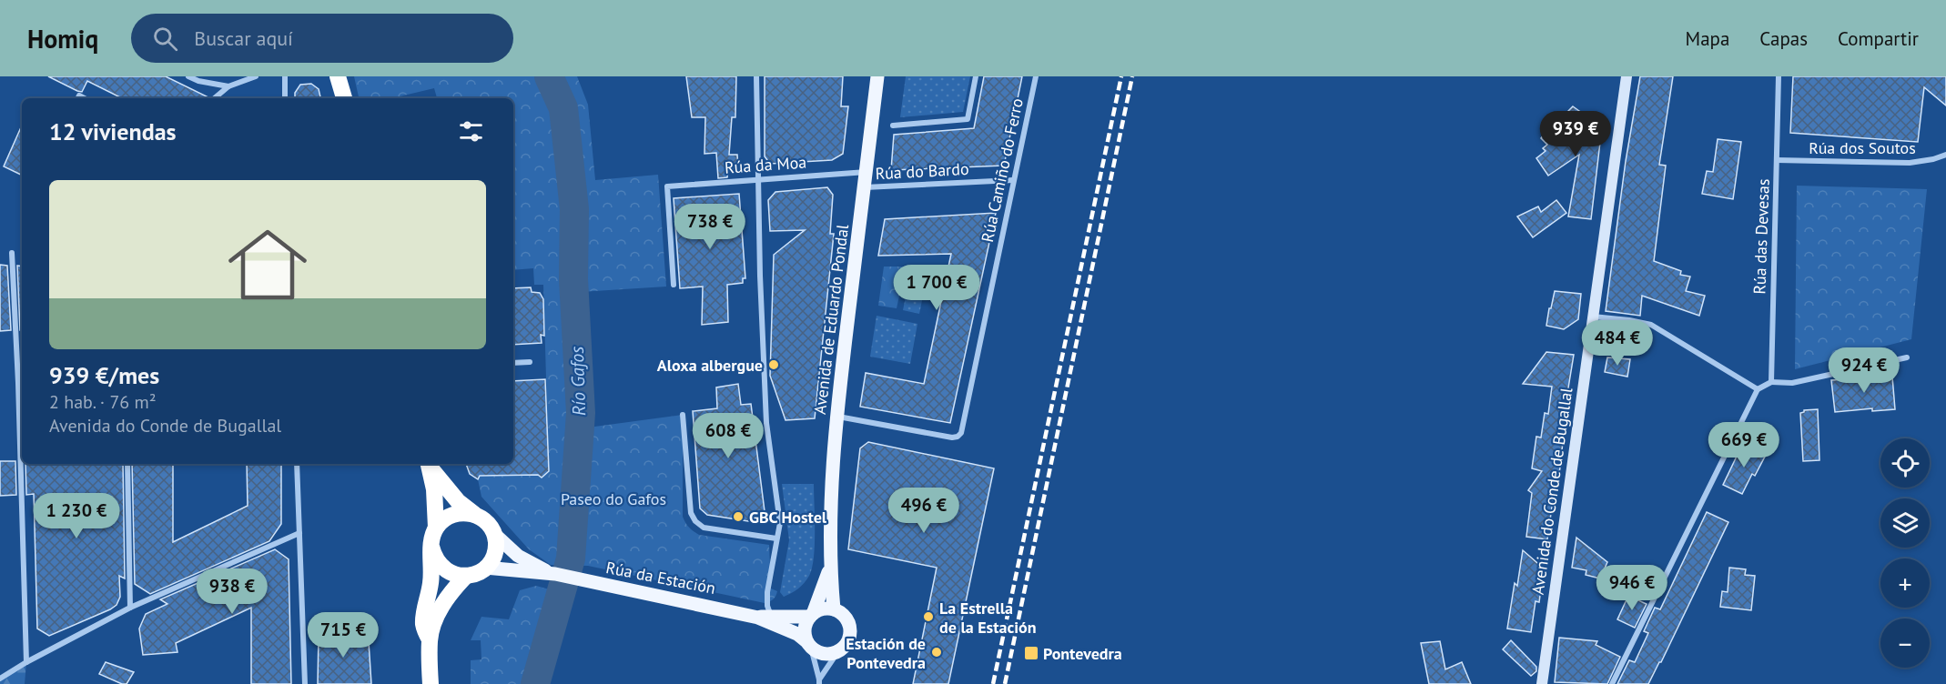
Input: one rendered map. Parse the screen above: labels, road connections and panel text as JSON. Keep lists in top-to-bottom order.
{
  "streets": {
    "main road": ["Avenida de Eduardo Pondal", "Rúa da Estación"],
    "street": [
      "Rúa dos Soutos",
      "Rúa da Moa",
      "Rúa Camiño do Ferro",
      "Rúa do Bardo",
      "Rúa das Devesas",
      "Avenida do Conde de Bugallal"
    ]
  },
  "crossings": [
    ["Rúa dos Soutos", "Rúa das Devesas"],
    ["Rúa da Moa", "Avenida de Eduardo Pondal"],
    ["Rúa Camiño do Ferro", "Rúa do Bardo"],
    ["Rúa Camiño do Ferro", "Avenida de Eduardo Pondal"],
    ["Rúa do Bardo", "Avenida de Eduardo Pondal"],
    ["Avenida de Eduardo Pondal", "Rúa da Estación"]
  ],
  "water": ["Río Gafos"],
  "parks": ["Paseo do Gafos"],
  "places": {
    "other": [
      "Aloxa albergue",
      "GBC Hostel",
      "La Estrella de la Estación",
      "Estación de Pontevedra"
    ],
    "transit": ["Pontevedra"]
  },
  "page": {
    "header": "Homiq",
    "search": "Buscar aquí",
    "nav": ["Mapa", "Capas", "Compartir"],
    "heading": "12 viviendas",
    "price": [
      "939 €",
      "738 €",
      "1 700 €",
      "484 €",
      "924 €",
      "608 €",
      "669 €",
      "496 €",
      "1 230 €",
      "946 €",
      "938 €",
      "715 €"
    ],
    "list": [
      {
        "name": "939 €/mes",
        "note": "2 hab. · 76 m² · Avenida do Conde de Bugallal"
      }
    ],
    "map_buttons": ["+", "−"]
  }
}
